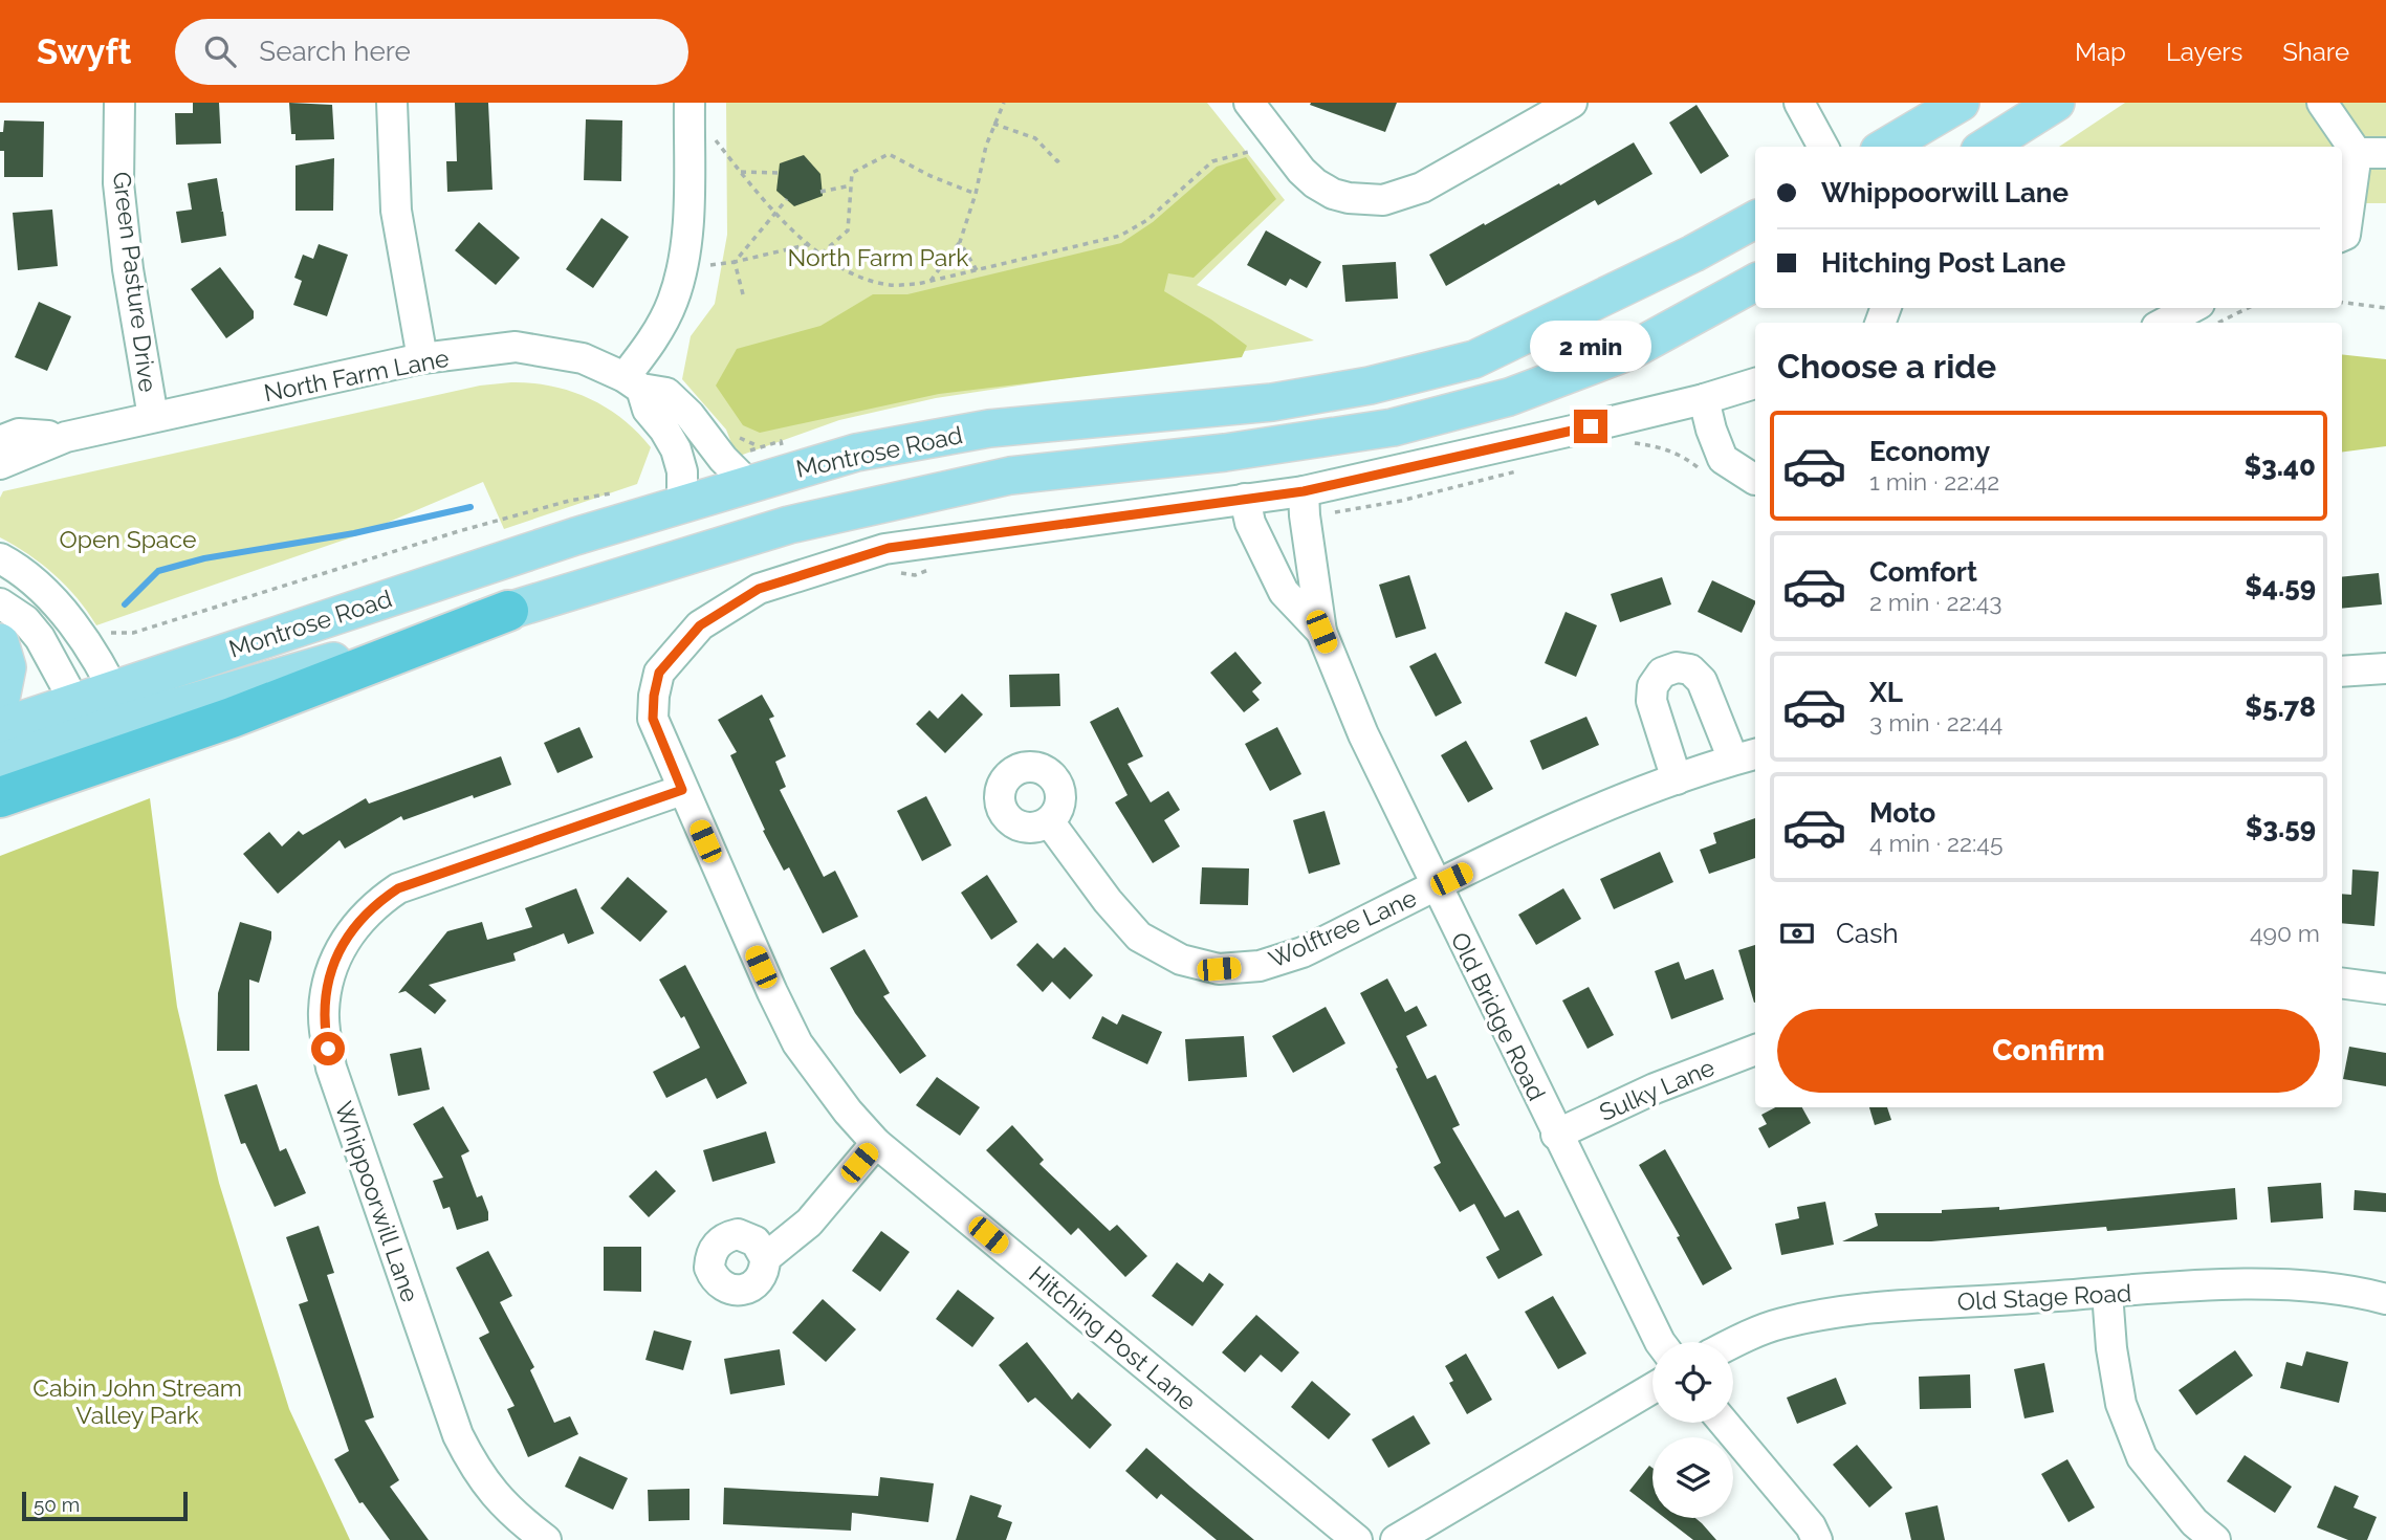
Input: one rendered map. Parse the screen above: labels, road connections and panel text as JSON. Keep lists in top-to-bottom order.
{
  "streets": {
    "main road": ["Montrose Road"],
    "street": [
      "Green Pasture Drive",
      "North Farm Lane",
      "Wolftree Lane",
      "Old Bridge Road",
      "Sulky Lane",
      "Whippoorwill Lane",
      "Old Stage Road",
      "Hitching Post Lane"
    ]
  },
  "crossings": [
    ["Green Pasture Drive", "North Farm Lane"],
    ["North Farm Lane", "Montrose Road"],
    ["Wolftree Lane", "Old Bridge Road"],
    ["Old Bridge Road", "Sulky Lane"],
    ["Old Bridge Road", "Hitching Post Lane"],
    ["Whippoorwill Lane", "Hitching Post Lane"]
  ],
  "parks": ["North Farm Park", "Open Space", "Cabin John Stream Valley Park"],
  "scale_bar": "50 m",
  "page": {
    "header": "Swyft",
    "search": "Search here",
    "nav": ["Map", "Layers", "Share"],
    "banner": ["Whippoorwill Lane", "Hitching Post Lane"],
    "bubble": "2 min",
    "heading": "Choose a ride",
    "list": [
      {
        "name": "Economy",
        "note": "1 min · 22:42",
        "value": "$3.40"
      },
      {
        "name": "Comfort",
        "note": "2 min · 22:43",
        "value": "$4.59"
      },
      {
        "name": "XL",
        "note": "3 min · 22:44",
        "value": "$5.78"
      },
      {
        "name": "Moto",
        "note": "4 min · 22:45",
        "value": "$3.59"
      }
    ],
    "pay": ["Cash", "490 m"],
    "buttons": "Confirm",
    "scale": "50 m"
  }
}
